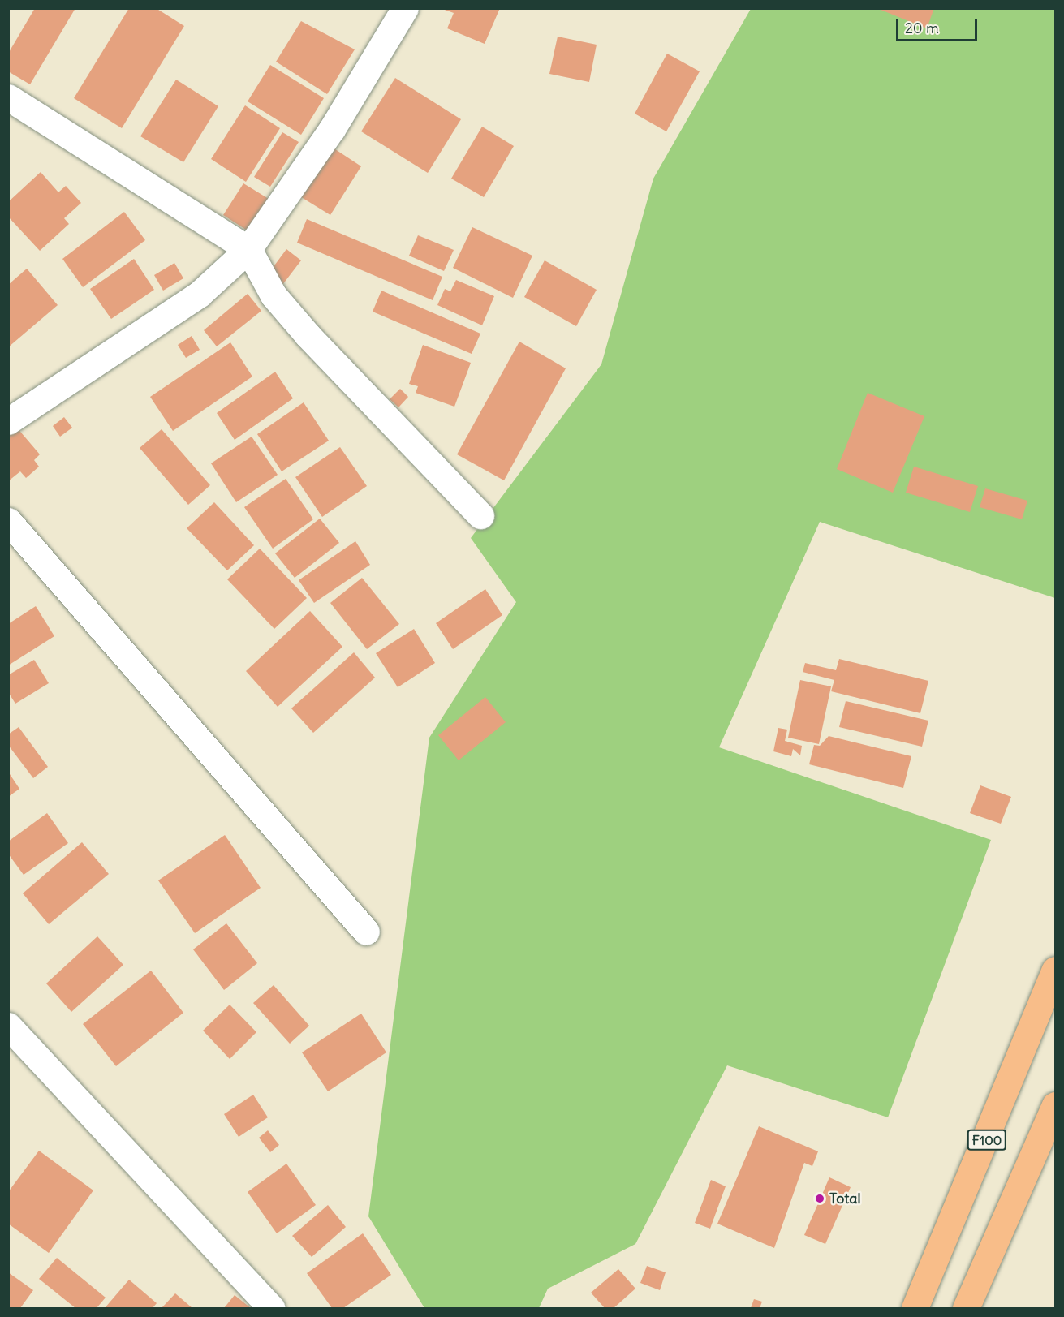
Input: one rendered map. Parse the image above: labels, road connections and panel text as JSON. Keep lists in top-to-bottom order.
{
  "streets": {
    "highway": ["F100"]
  },
  "places": ["Total"],
  "scale_bar": "20 m"
}
